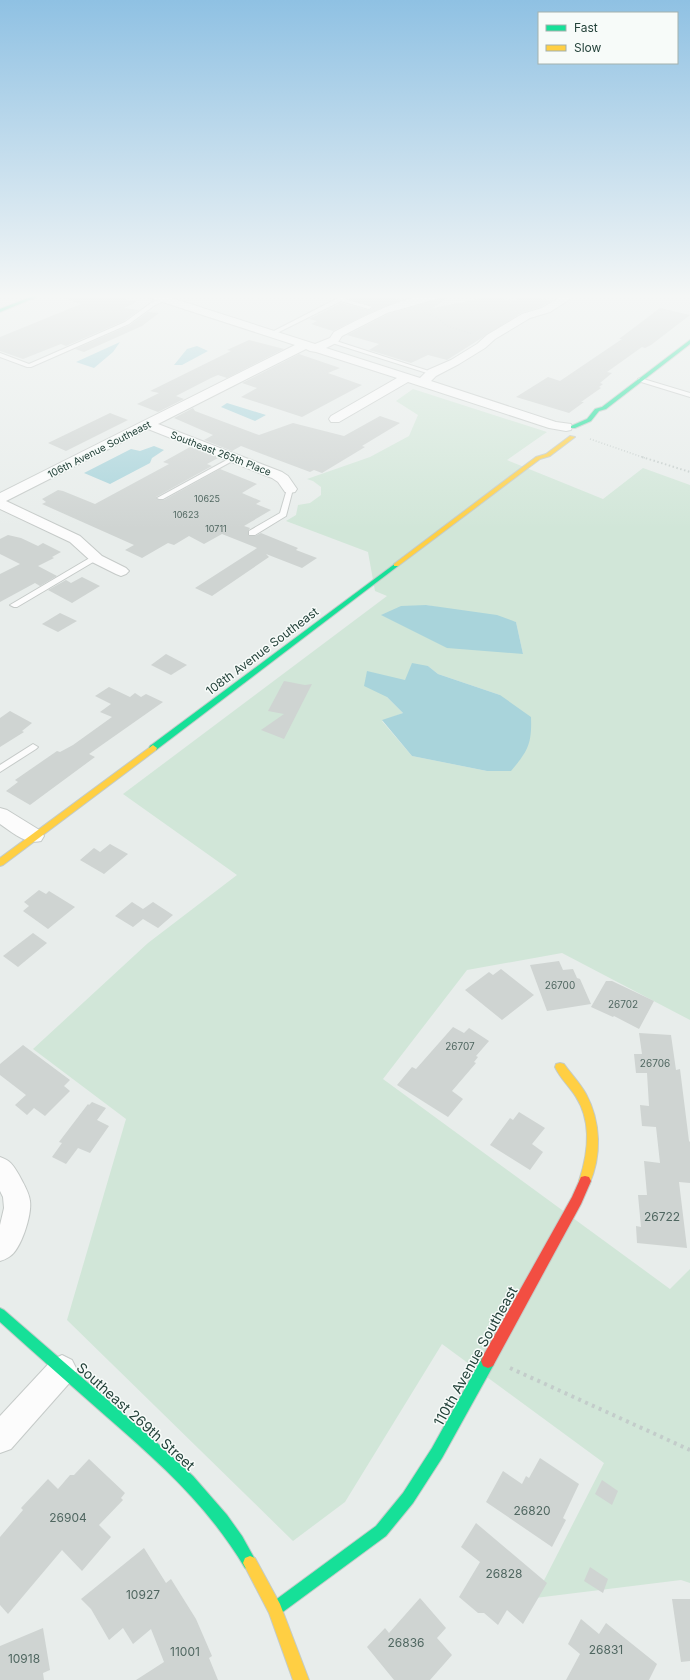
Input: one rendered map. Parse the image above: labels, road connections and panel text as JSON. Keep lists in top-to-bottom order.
{
  "streets": {
    "street": [
      "106th Avenue Southeast",
      "Southeast 265th Place",
      "108th Avenue Southeast",
      "110th Avenue Southeast",
      "Southeast 269th Street"
    ]
  },
  "crossings": [
    ["106th Avenue Southeast", "Southeast 265th Place"],
    ["110th Avenue Southeast", "Southeast 269th Street"]
  ],
  "house_numbers": [
    "10625",
    "10623",
    "10711",
    "26700",
    "26702",
    "26707",
    "26706",
    "26722",
    "26820",
    "26904",
    "26828",
    "10927",
    "26836",
    "26831",
    "11001",
    "10918"
  ],
  "legend": ["Fast", "Slow"]
}
